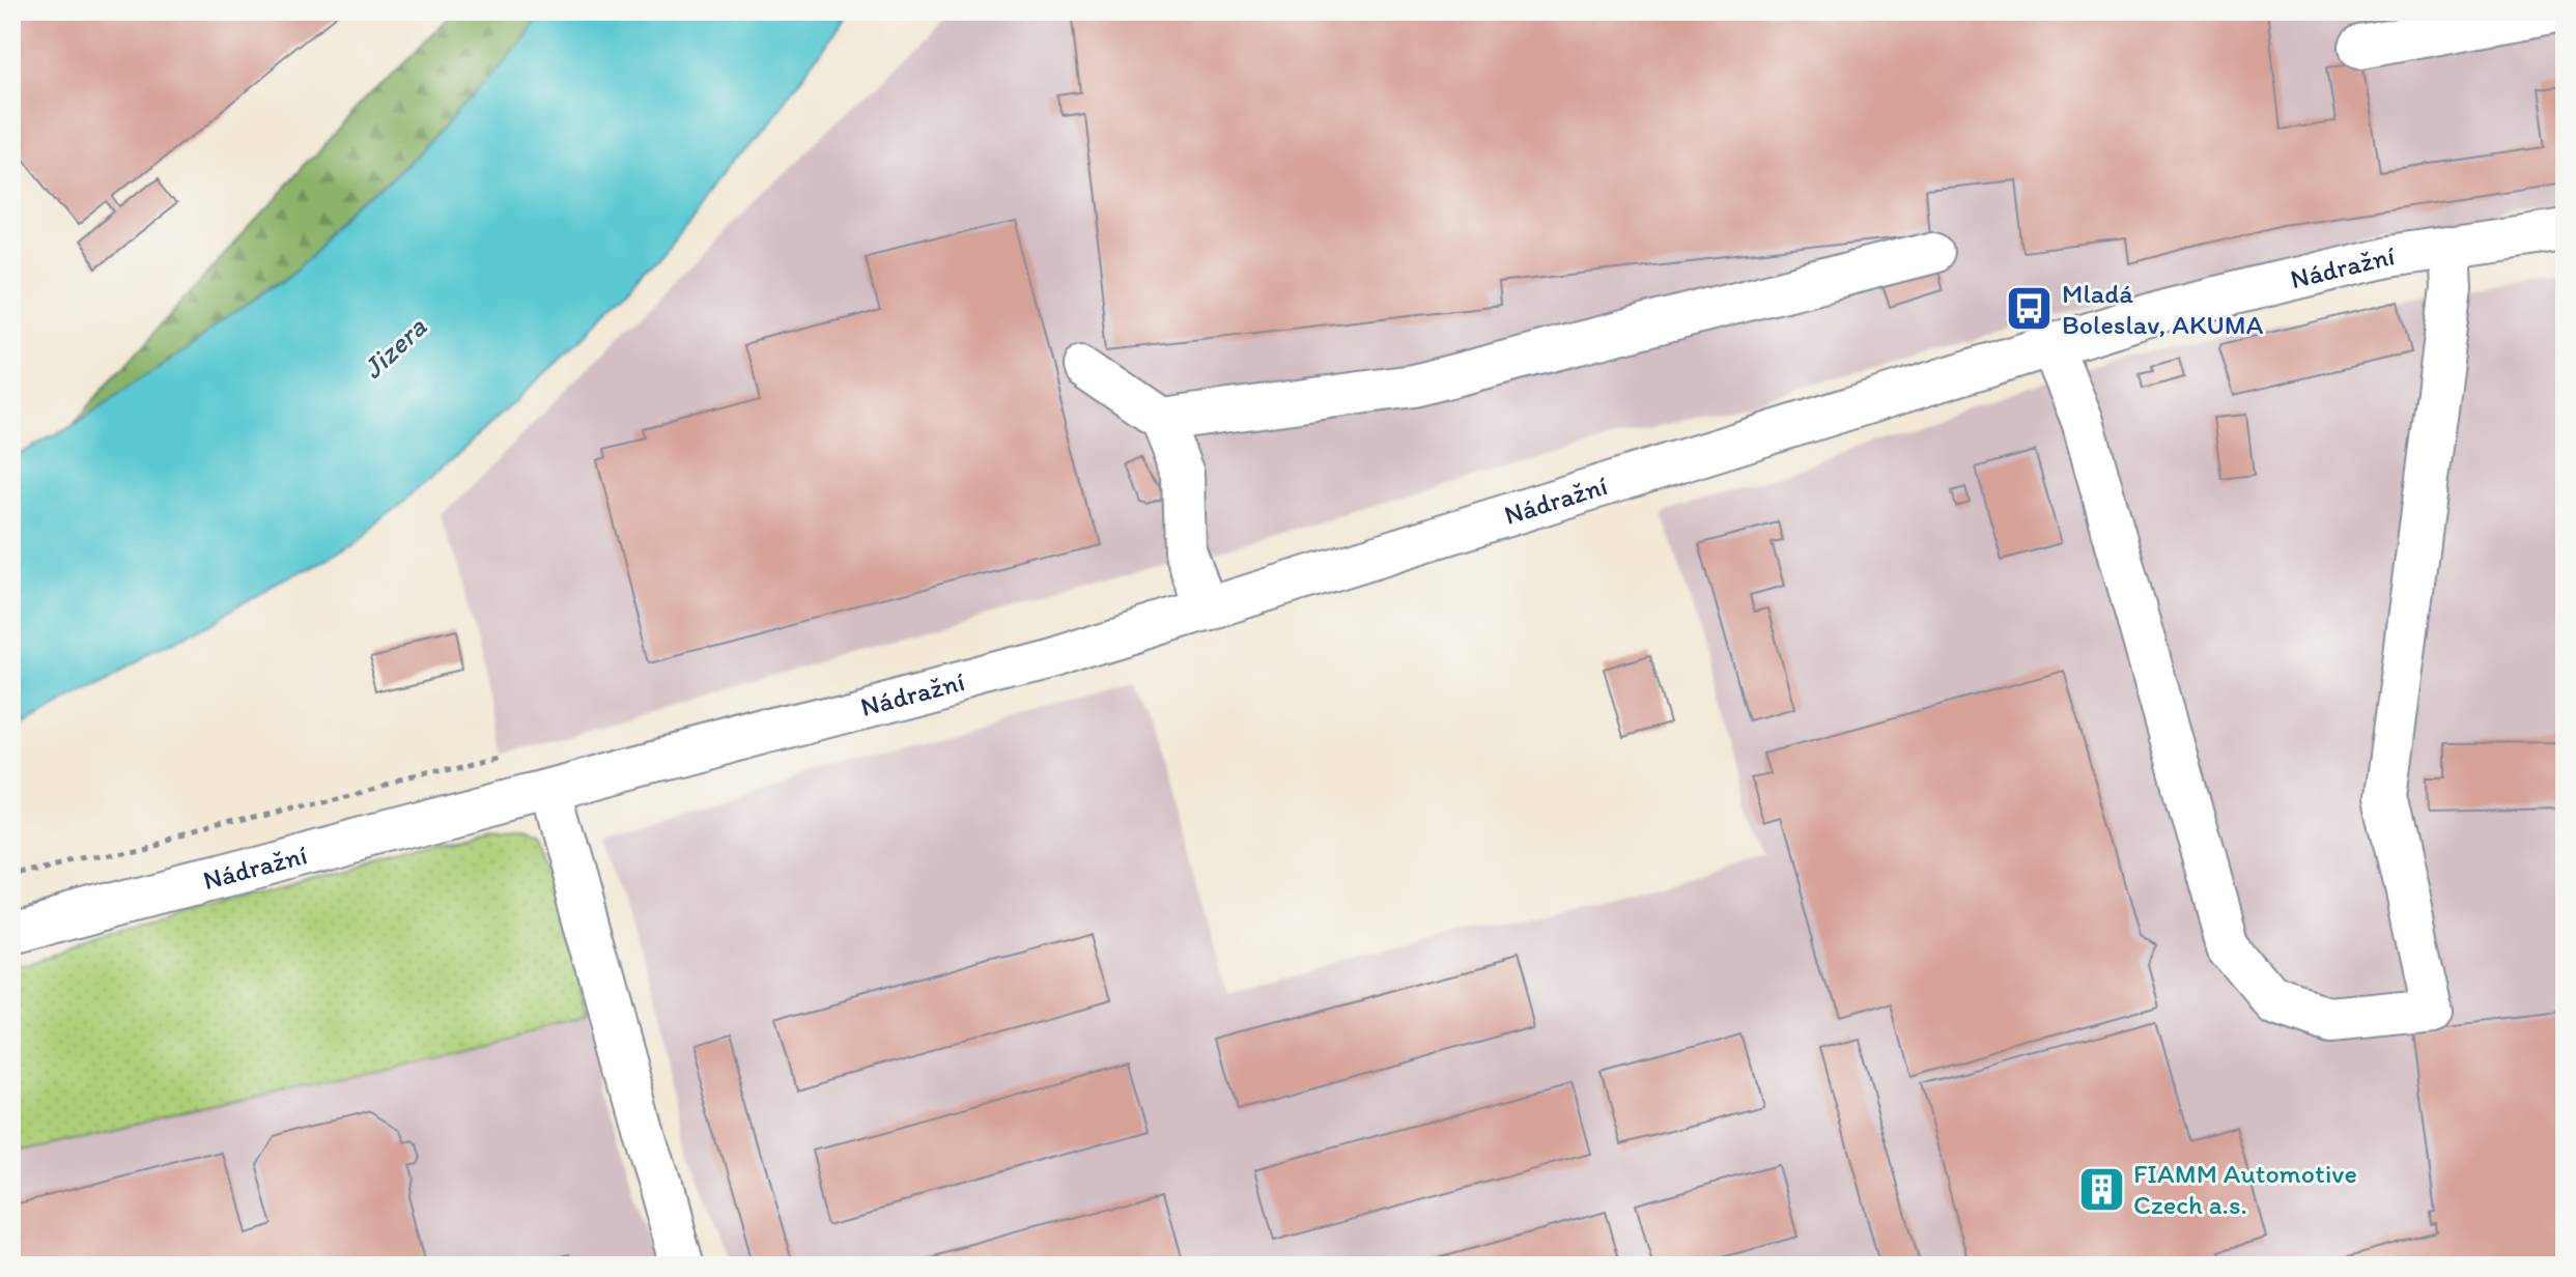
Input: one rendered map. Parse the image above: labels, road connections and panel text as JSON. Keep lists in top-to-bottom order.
{
  "streets": {
    "street": ["Nádražní"]
  },
  "water": ["Jizera"],
  "places": {
    "bus stop": ["Mladá Boleslav, AKUMA"],
    "building": ["FIAMM Automotive Czech a.s."]
  }
}
